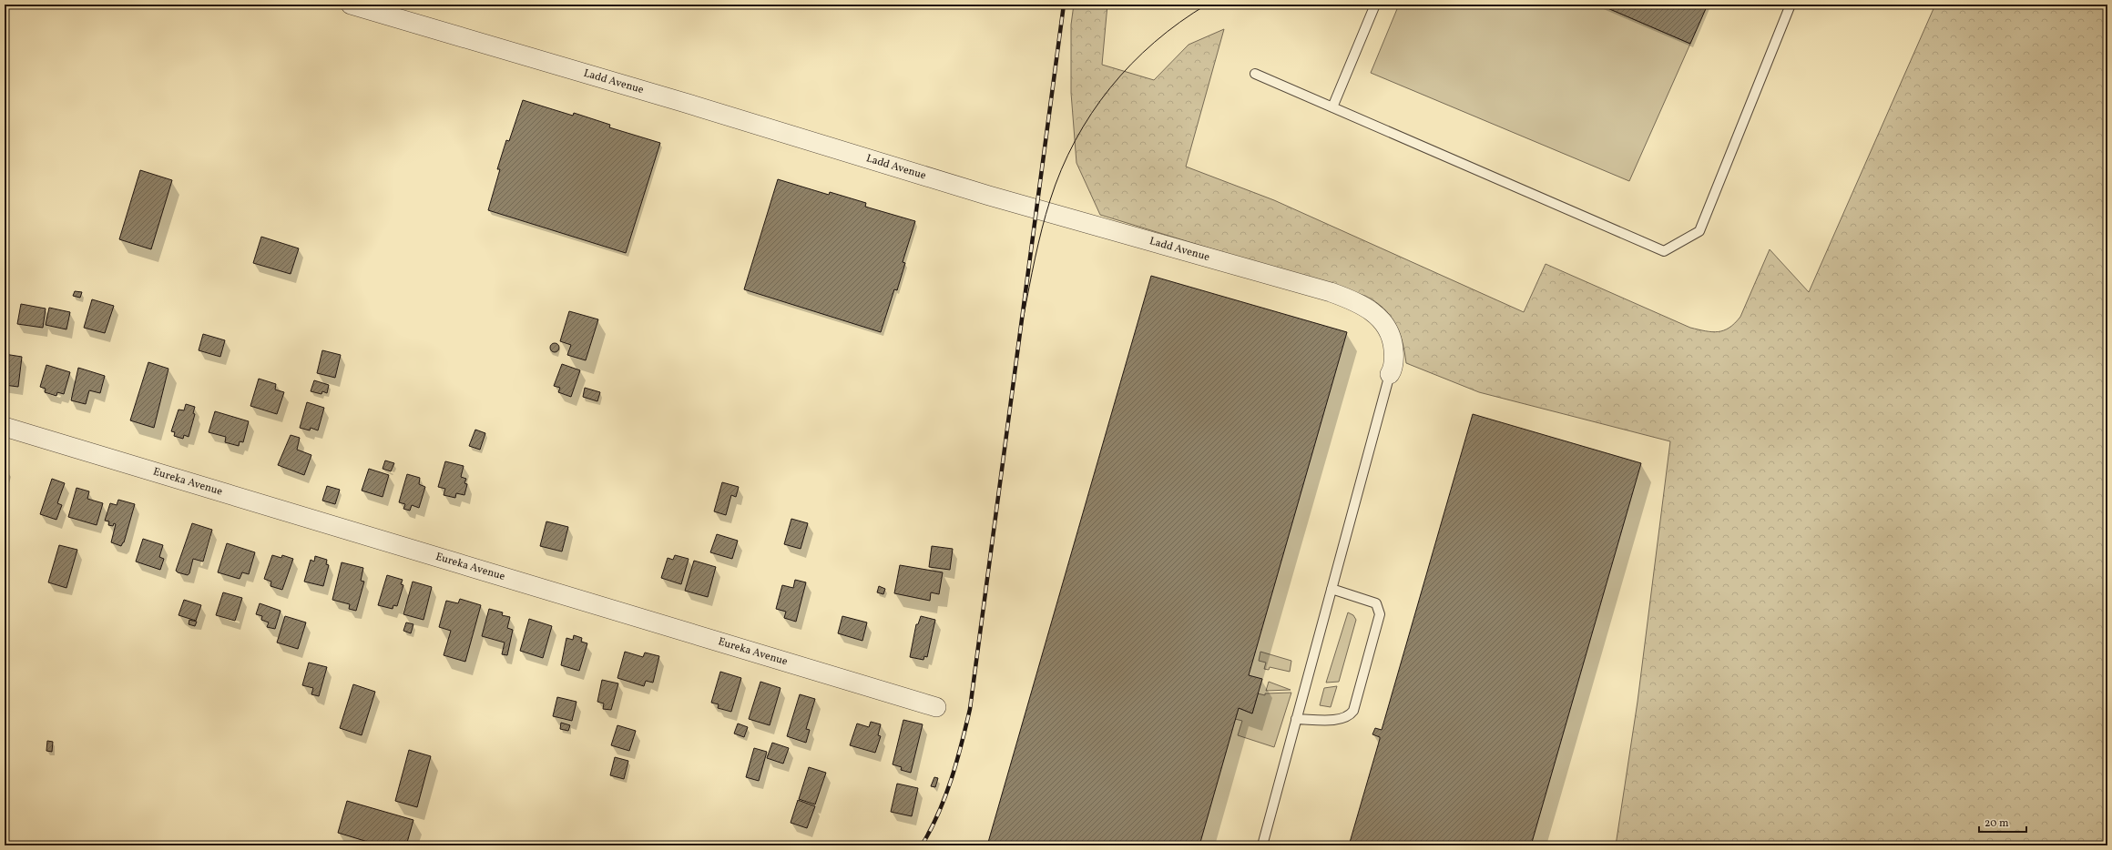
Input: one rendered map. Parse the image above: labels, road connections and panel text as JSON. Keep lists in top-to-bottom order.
{
  "streets": {
    "street": ["Ladd Avenue", "Eureka Avenue"]
  },
  "scale_bar": "20 m"
}
